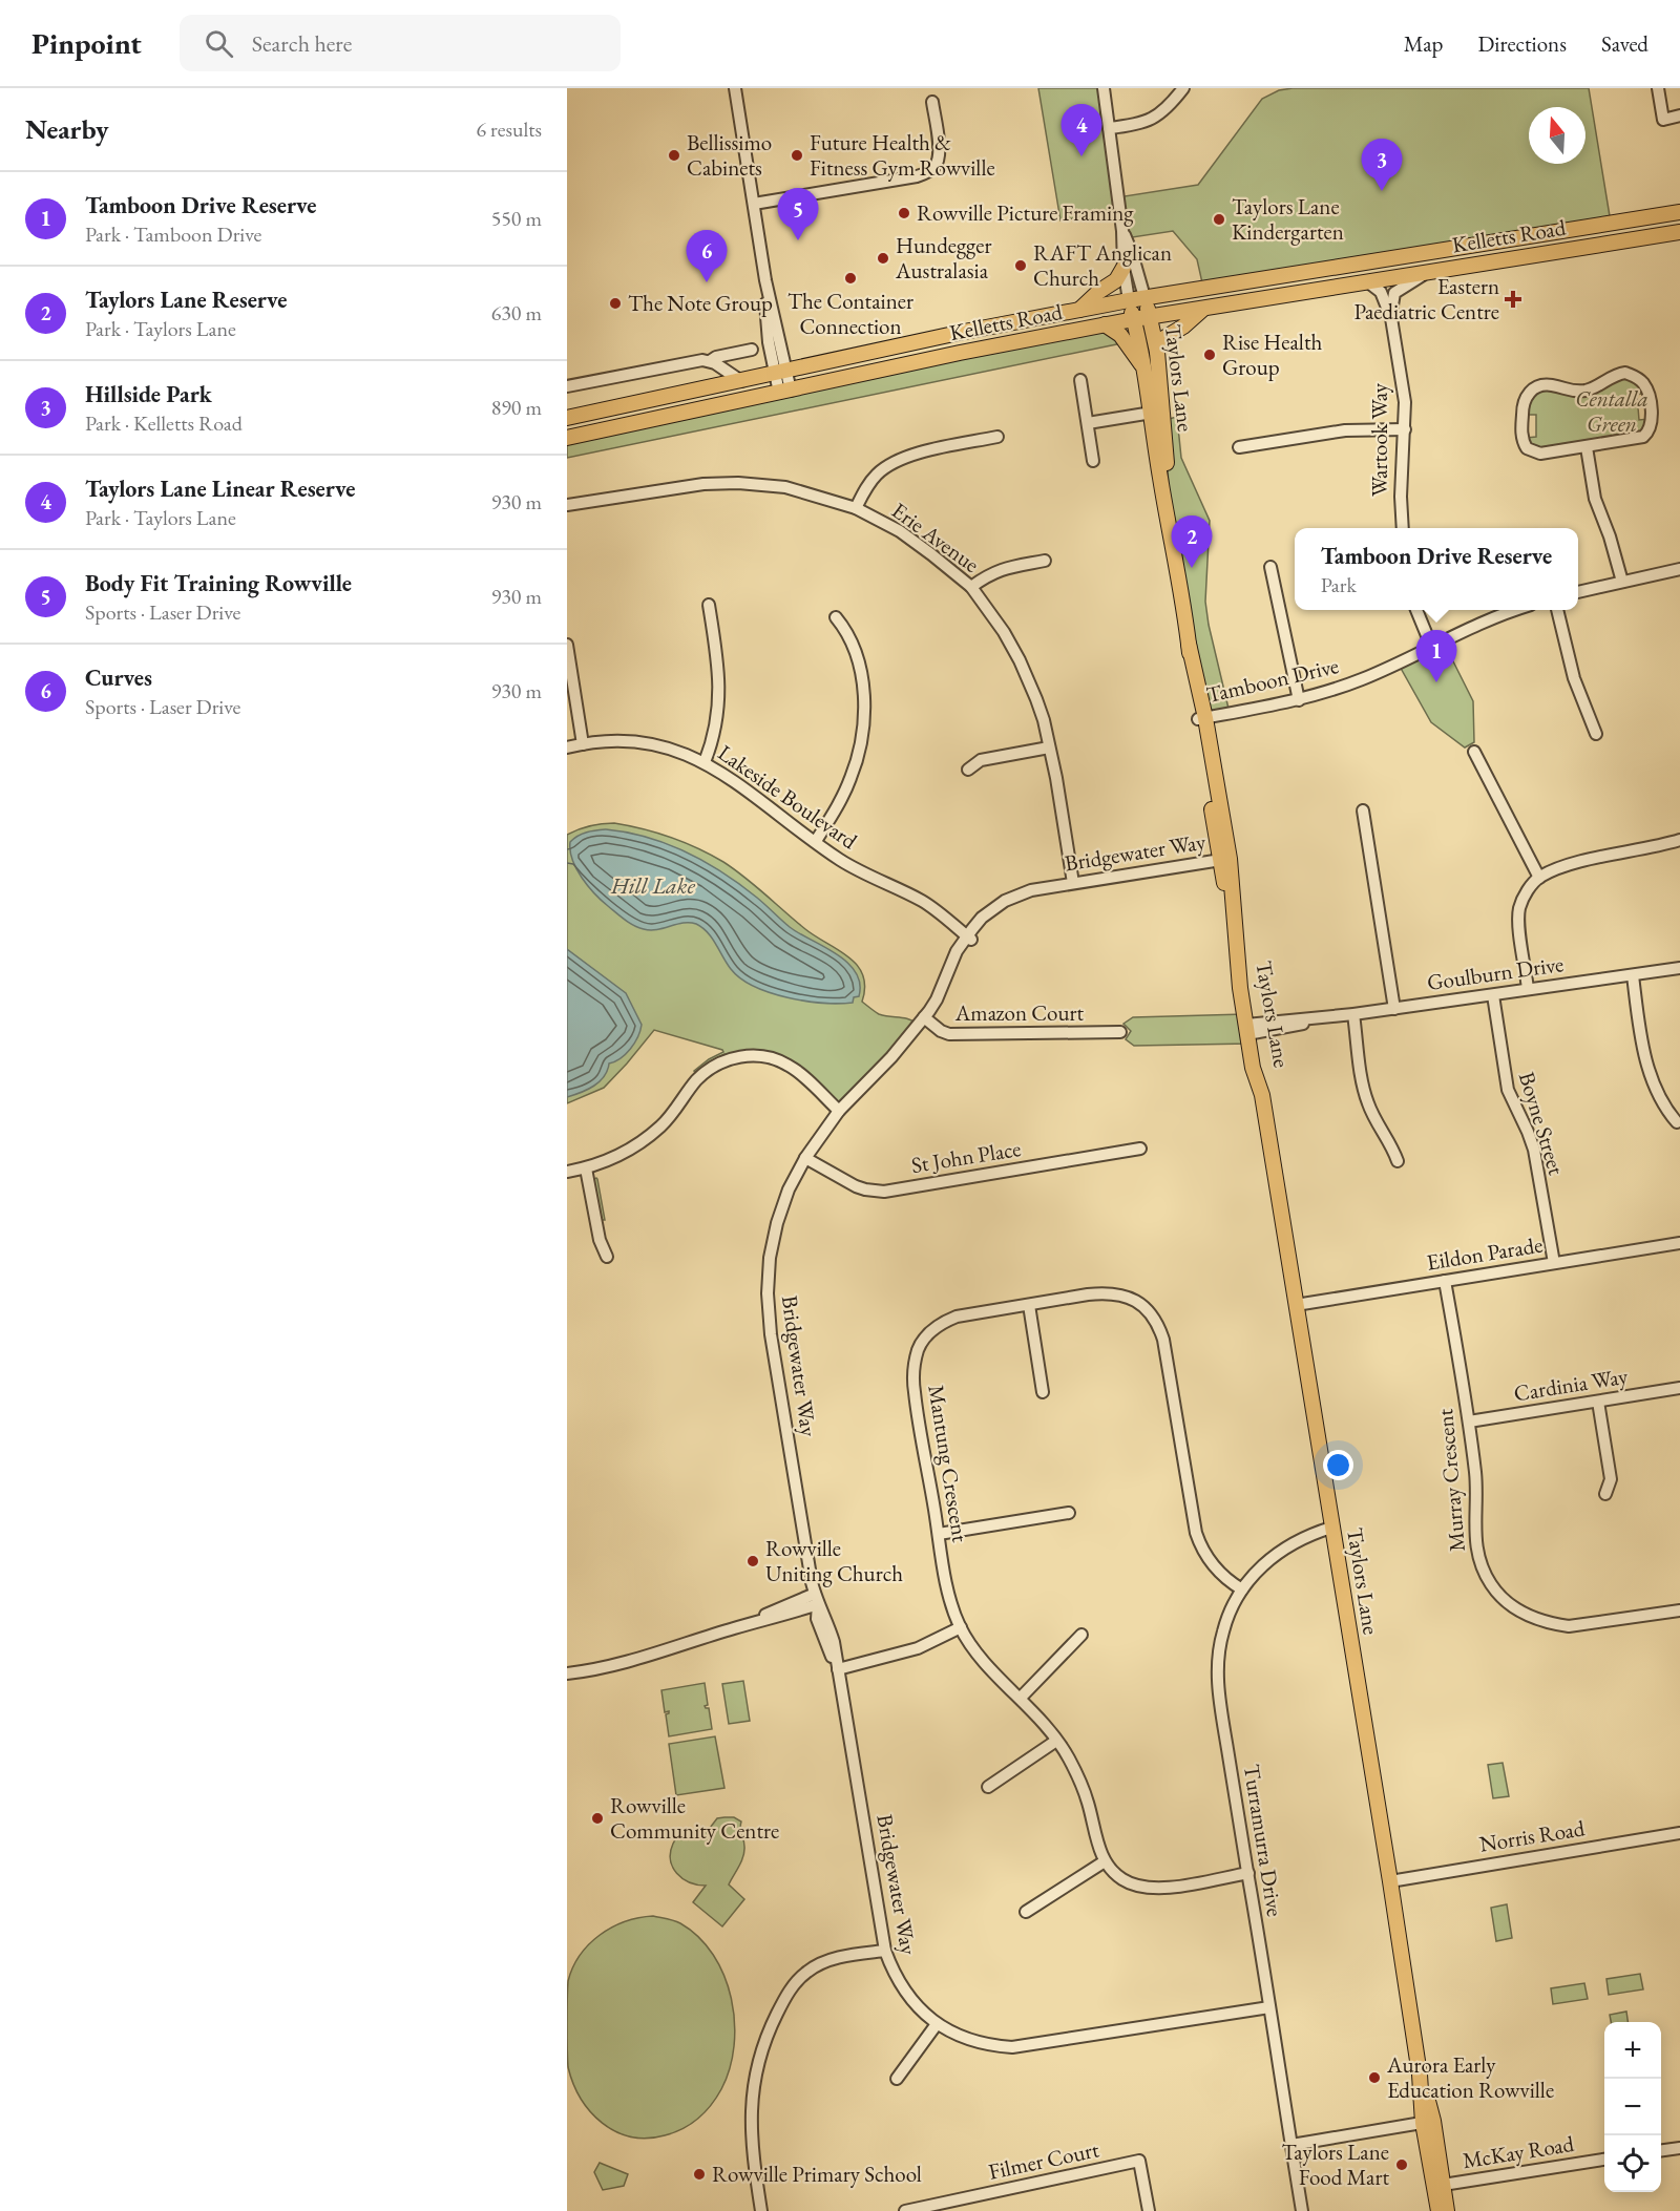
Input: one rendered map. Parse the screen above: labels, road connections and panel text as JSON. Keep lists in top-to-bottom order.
{
  "streets": {
    "main road": ["Kelletts Road", "Taylors Lane"],
    "street": [
      "Wartook Way",
      "Erie Avenue",
      "Tamboon Drive",
      "Lakeside Boulevard",
      "Bridgewater Way",
      "Goulburn Drive",
      "Amazon Court",
      "Boyne Street",
      "St John Place",
      "Eildon Parade",
      "Cardinia Way",
      "Mantung Crescent",
      "Murray Crescent",
      "Norris Road",
      "Turramurra Drive",
      "McKay Road",
      "Filmer Court"
    ]
  },
  "crossings": [
    ["Kelletts Road", "Taylors Lane"],
    ["Kelletts Road", "Wartook Way"],
    ["Taylors Lane", "Tamboon Drive"],
    ["Taylors Lane", "Bridgewater Way"],
    ["Taylors Lane", "Goulburn Drive"],
    ["Taylors Lane", "Eildon Parade"],
    ["Taylors Lane", "Norris Road"],
    ["Taylors Lane", "Turramurra Drive"],
    ["Taylors Lane", "McKay Road"],
    ["Erie Avenue", "Bridgewater Way"],
    ["Lakeside Boulevard", "Bridgewater Way"],
    ["Bridgewater Way", "Amazon Court"],
    ["Bridgewater Way", "St John Place"],
    ["Bridgewater Way", "Turramurra Drive"],
    ["Goulburn Drive", "Boyne Street"],
    ["Boyne Street", "Eildon Parade"],
    ["Eildon Parade", "Murray Crescent"],
    ["Cardinia Way", "Murray Crescent"],
    ["Mantung Crescent", "Turramurra Drive"]
  ],
  "water": ["Hill Lake"],
  "parks": ["Centalla Green"],
  "places": {
    "other": [
      "Bellissimo Cabinets",
      "Future Health & Fitness Gym Rowville",
      "Rowville Picture Framing",
      "Taylors Lane Kindergarten",
      "Hundegger Australasia",
      "RAFT Anglican Church",
      "The Container Connection",
      "The Note Group",
      "Rise Health Group",
      "Rowville Uniting Church",
      "Rowville Community Centre",
      "Aurora Early Education Rowville",
      "Taylors Lane Food Mart",
      "Rowville Primary School"
    ],
    "health": ["Eastern Paediatric Centre"]
  },
  "north": "top",
  "page": {
    "header": "Pinpoint",
    "search": "Search here",
    "nav": ["Map", "Directions", "Saved"],
    "heading": ["Nearby", "6 results"],
    "pins": [
      "4",
      "3",
      "5",
      "6",
      "2",
      "1"
    ],
    "list": [
      {
        "mark": "1",
        "name": "Tamboon Drive Reserve",
        "note": "Park · Tamboon Drive",
        "value": "550 m"
      },
      {
        "mark": "2",
        "name": "Taylors Lane Reserve",
        "note": "Park · Taylors Lane",
        "value": "630 m"
      },
      {
        "mark": "3",
        "name": "Hillside Park",
        "note": "Park · Kelletts Road",
        "value": "890 m"
      },
      {
        "mark": "4",
        "name": "Taylors Lane Linear Reserve",
        "note": "Park · Taylors Lane",
        "value": "930 m"
      },
      {
        "mark": "5",
        "name": "Body Fit Training Rowville",
        "note": "Sports · Laser Drive",
        "value": "930 m"
      },
      {
        "mark": "6",
        "name": "Curves",
        "note": "Sports · Laser Drive",
        "value": "930 m"
      }
    ],
    "popup": ["Tamboon Drive Reserve", "Park"],
    "map_buttons": ["+", "−"]
  }
}
